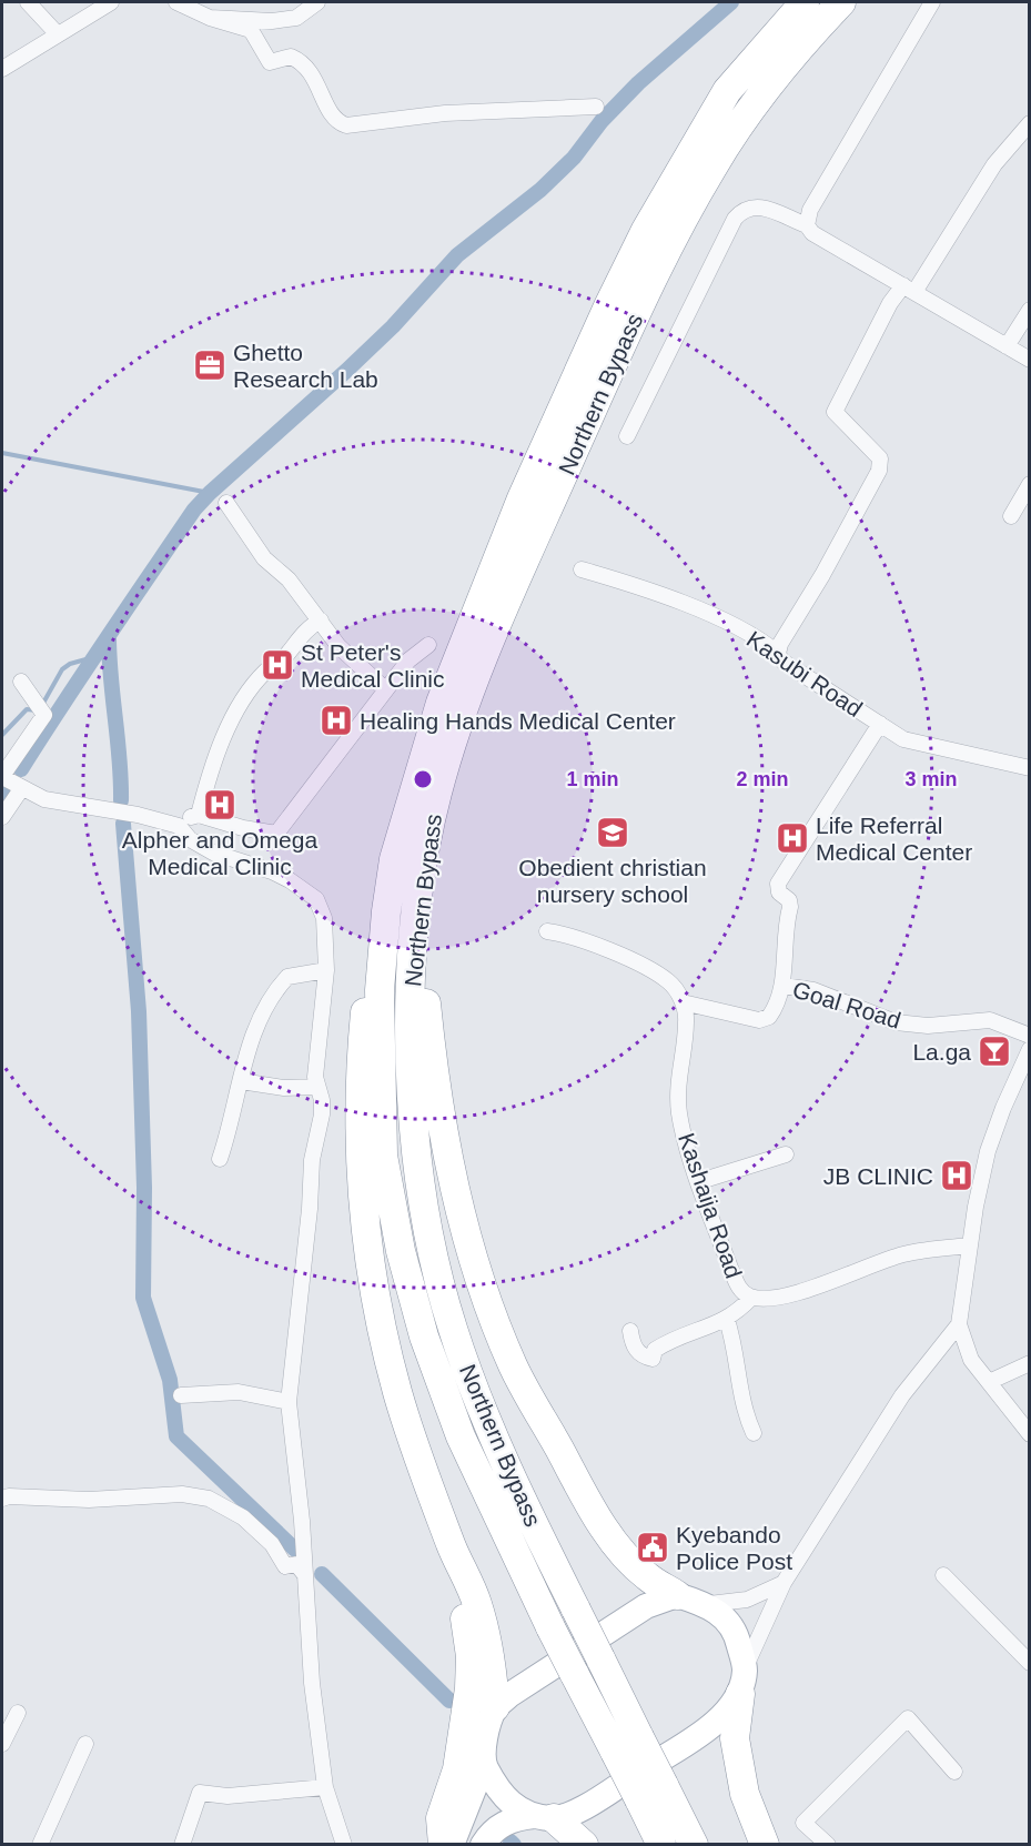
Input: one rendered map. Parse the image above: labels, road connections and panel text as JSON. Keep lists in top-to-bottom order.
{
  "streets": {
    "highway": ["Northern Bypass"],
    "street": ["Kasubi Road", "Goal Road", "Kashaija Road"]
  },
  "crossings": [
    ["Goal Road", "Kashaija Road"]
  ],
  "places": {
    "office": ["Ghetto Research Lab"],
    "hospital": [
      "St Peter's Medical Clinic",
      "Healing Hands Medical Center",
      "Alpher and Omega Medical Clinic",
      "Life Referral Medical Center",
      "JB CLINIC"
    ],
    "school or university": ["Obedient christian nursery school"],
    "bar": ["La.ga"],
    "public building": ["Kyebando Police Post"]
  },
  "rings": ["1 min", "2 min", "3 min"]
}
